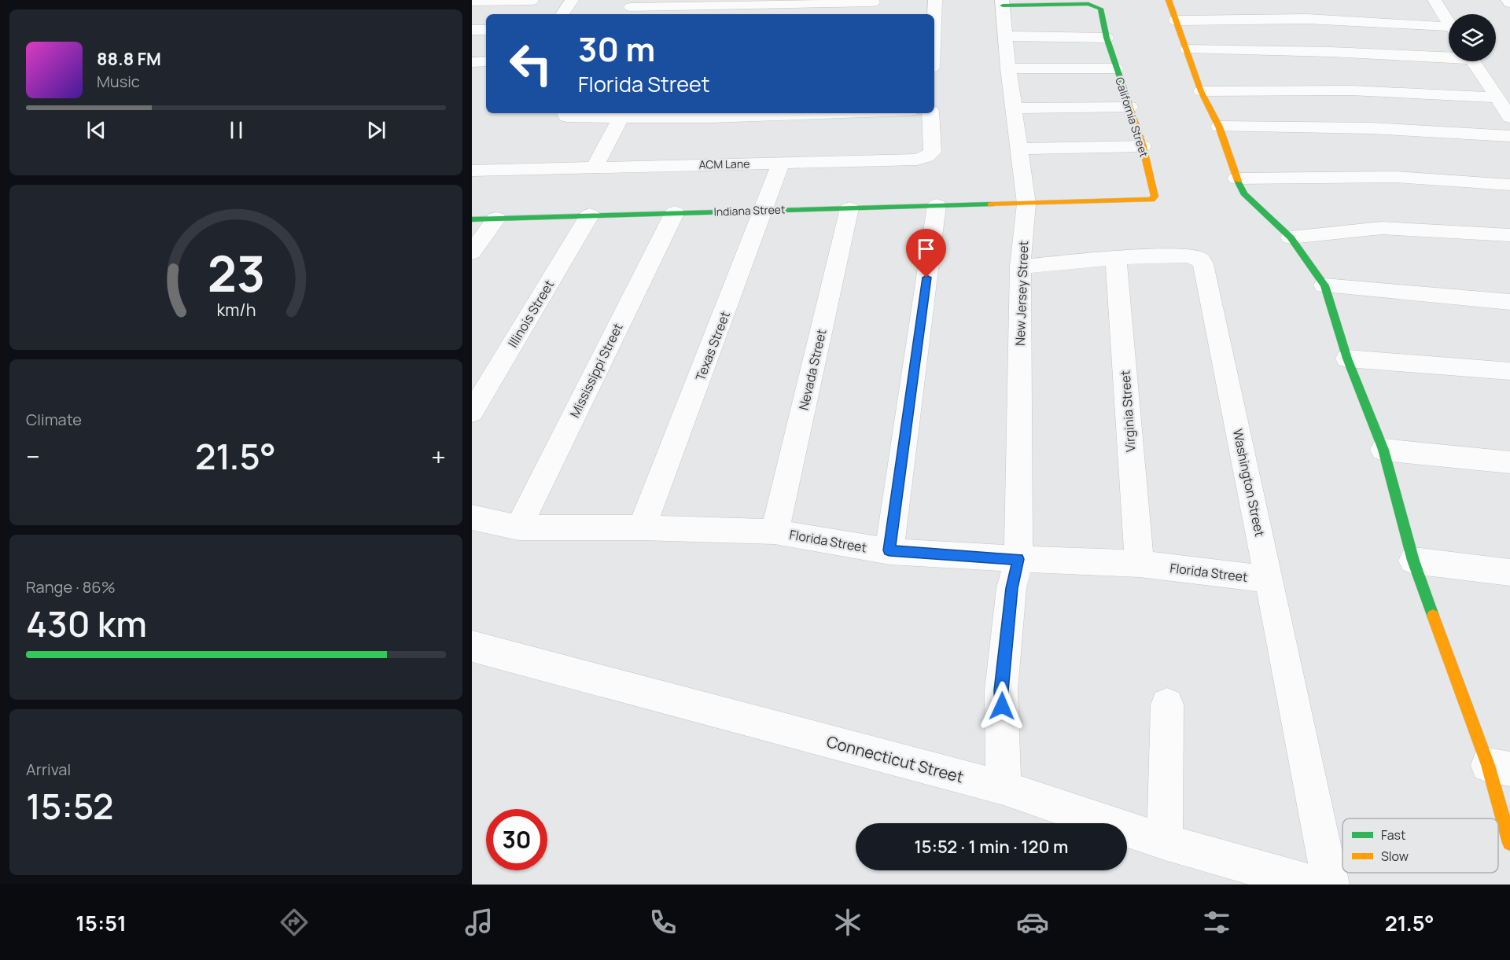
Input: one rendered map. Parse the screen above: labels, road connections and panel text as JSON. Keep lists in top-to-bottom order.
{
  "streets": {
    "street": [
      "California Street",
      "ACM Lane",
      "Indiana Street",
      "New Jersey Street",
      "Illinois Street",
      "Texas Street",
      "Nevada Street",
      "Mississippi Street",
      "Virginia Street",
      "Washington Street",
      "Florida Street",
      "Connecticut Street"
    ]
  },
  "crossings": [
    ["California Street", "Indiana Street"],
    ["California Street", "New Jersey Street"],
    ["ACM Lane", "Texas Street"],
    ["Indiana Street", "New Jersey Street"],
    ["Indiana Street", "Illinois Street"],
    ["Indiana Street", "Texas Street"],
    ["Indiana Street", "Nevada Street"],
    ["Indiana Street", "Mississippi Street"],
    ["New Jersey Street", "Washington Street"],
    ["New Jersey Street", "Florida Street"],
    ["New Jersey Street", "Connecticut Street"],
    ["Texas Street", "Florida Street"],
    ["Nevada Street", "Florida Street"],
    ["Mississippi Street", "Florida Street"],
    ["Virginia Street", "Washington Street"],
    ["Virginia Street", "Florida Street"],
    ["Washington Street", "Florida Street"]
  ],
  "legend": ["Fast", "Slow"],
  "page": {
    "turn": ["30 m", "Florida Street"],
    "song": ["88.8 FM", "Music"],
    "tile": [
      "Climate",
      ["Range · 86%", "430 km"],
      ["Arrival", "15:52"]
    ],
    "heat": ["−", "21.5°", "+"],
    "limit": "30",
    "trip": "15:52 · 1 min · 120 m",
    "tabs": ["15:51", "21.5°"],
    "gauge": ["23", "km/h"]
  }
}
